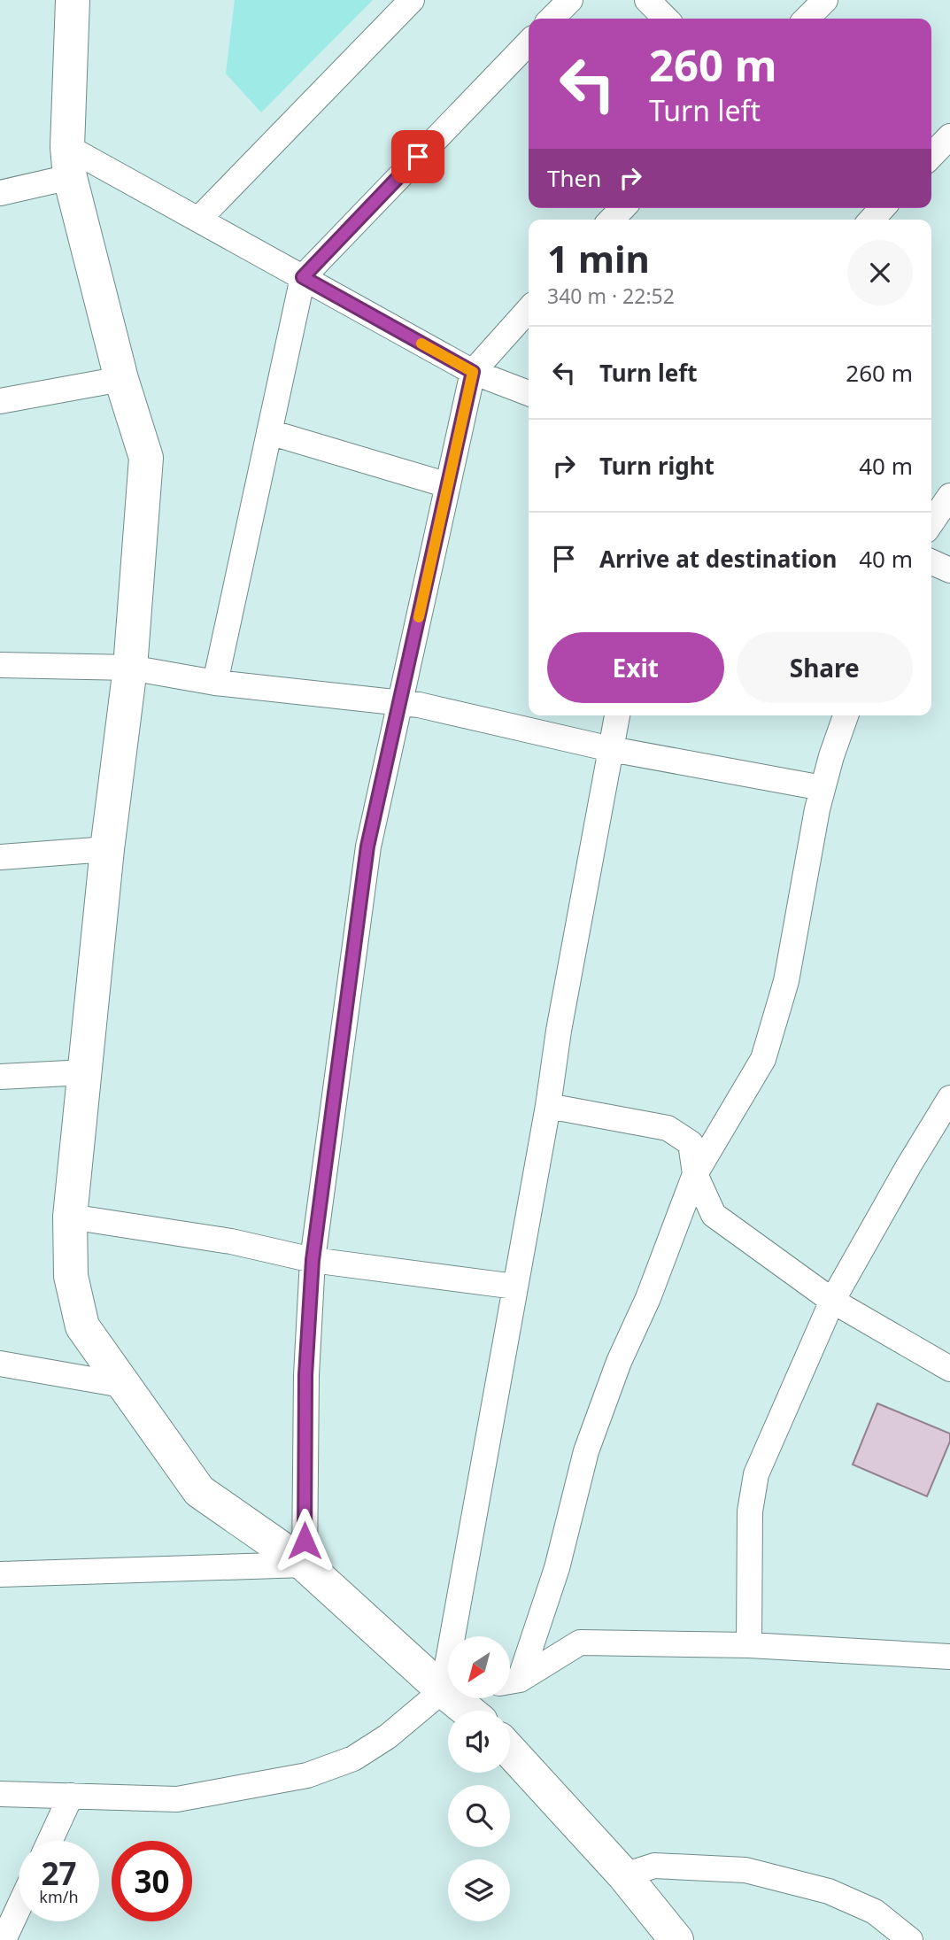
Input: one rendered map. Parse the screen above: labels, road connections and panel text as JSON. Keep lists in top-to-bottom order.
{
  "north": "bottom left",
  "page": {
    "turn": ["260 m", "Turn left"],
    "then": "Then",
    "heading": ["1 min", "340 m · 22:52"],
    "list": [
      {
        "name": "Turn left",
        "value": "260 m"
      },
      {
        "name": "Turn right",
        "value": "40 m"
      },
      {
        "name": "Arrive at destination",
        "value": "40 m"
      }
    ],
    "buttons": ["Exit", "Share"],
    "speed": "27 km/h",
    "limit": "30"
  }
}
